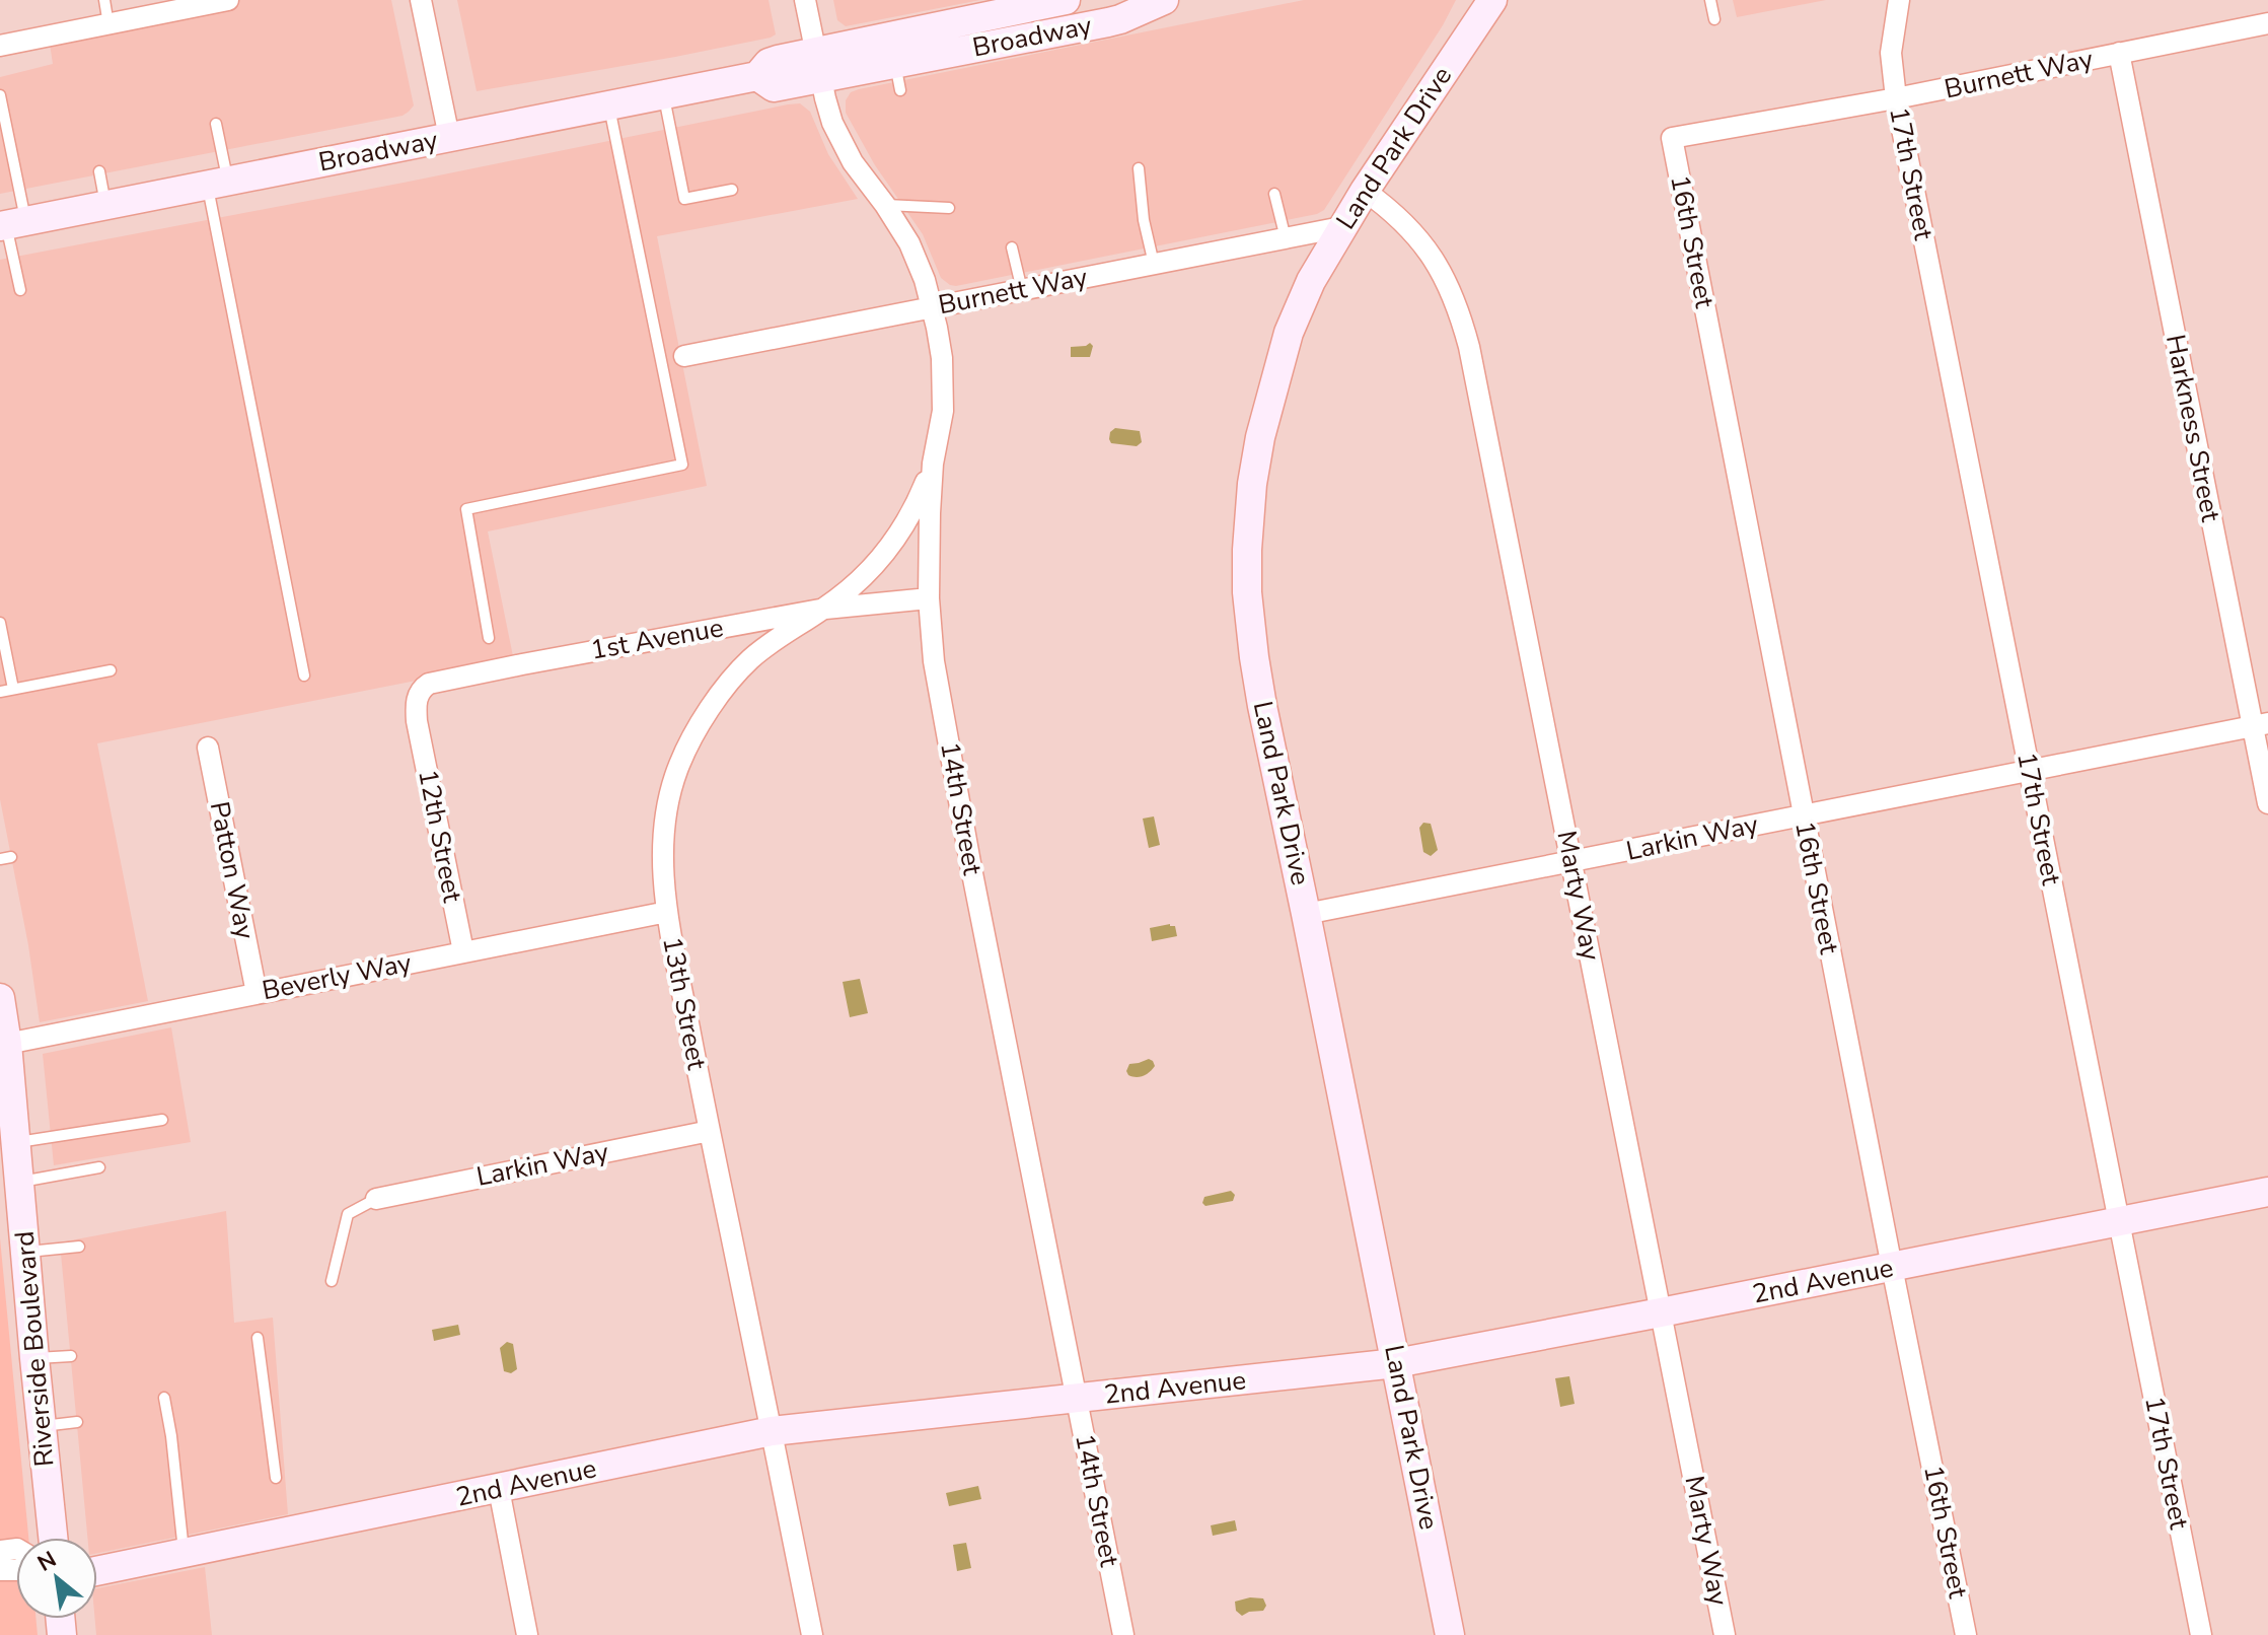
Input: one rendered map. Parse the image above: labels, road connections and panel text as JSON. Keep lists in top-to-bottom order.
{
  "streets": {
    "main road": [
      "Broadway",
      "Land Park Drive",
      "2nd Avenue",
      "Riverside Boulevard"
    ],
    "street": [
      "Burnett Way",
      "17th Street",
      "16th Street",
      "Harkness Street",
      "1st Avenue",
      "14th Street",
      "12th Street",
      "Larkin Way",
      "Patton Way",
      "Marty Way",
      "Beverly Way",
      "13th Street"
    ]
  },
  "crossings": [
    ["Broadway", "14th Street"],
    ["Burnett Way", "Land Park Drive"],
    ["Burnett Way", "17th Street"],
    ["Burnett Way", "16th Street"],
    ["Burnett Way", "Harkness Street"],
    ["Burnett Way", "14th Street"],
    ["Land Park Drive", "Larkin Way"],
    ["Land Park Drive", "Marty Way"],
    ["Land Park Drive", "2nd Avenue"],
    ["17th Street", "Larkin Way"],
    ["17th Street", "2nd Avenue"],
    ["16th Street", "Larkin Way"],
    ["16th Street", "2nd Avenue"],
    ["Harkness Street", "Larkin Way"],
    ["1st Avenue", "14th Street"],
    ["1st Avenue", "12th Street"],
    ["1st Avenue", "13th Street"],
    ["14th Street", "13th Street"],
    ["14th Street", "2nd Avenue"],
    ["12th Street", "Beverly Way"],
    ["Larkin Way", "Marty Way"],
    ["Larkin Way", "13th Street"],
    ["Patton Way", "Beverly Way"],
    ["Marty Way", "2nd Avenue"],
    ["Beverly Way", "13th Street"],
    ["Beverly Way", "Riverside Boulevard"],
    ["13th Street", "2nd Avenue"]
  ],
  "north": "top left"
}
